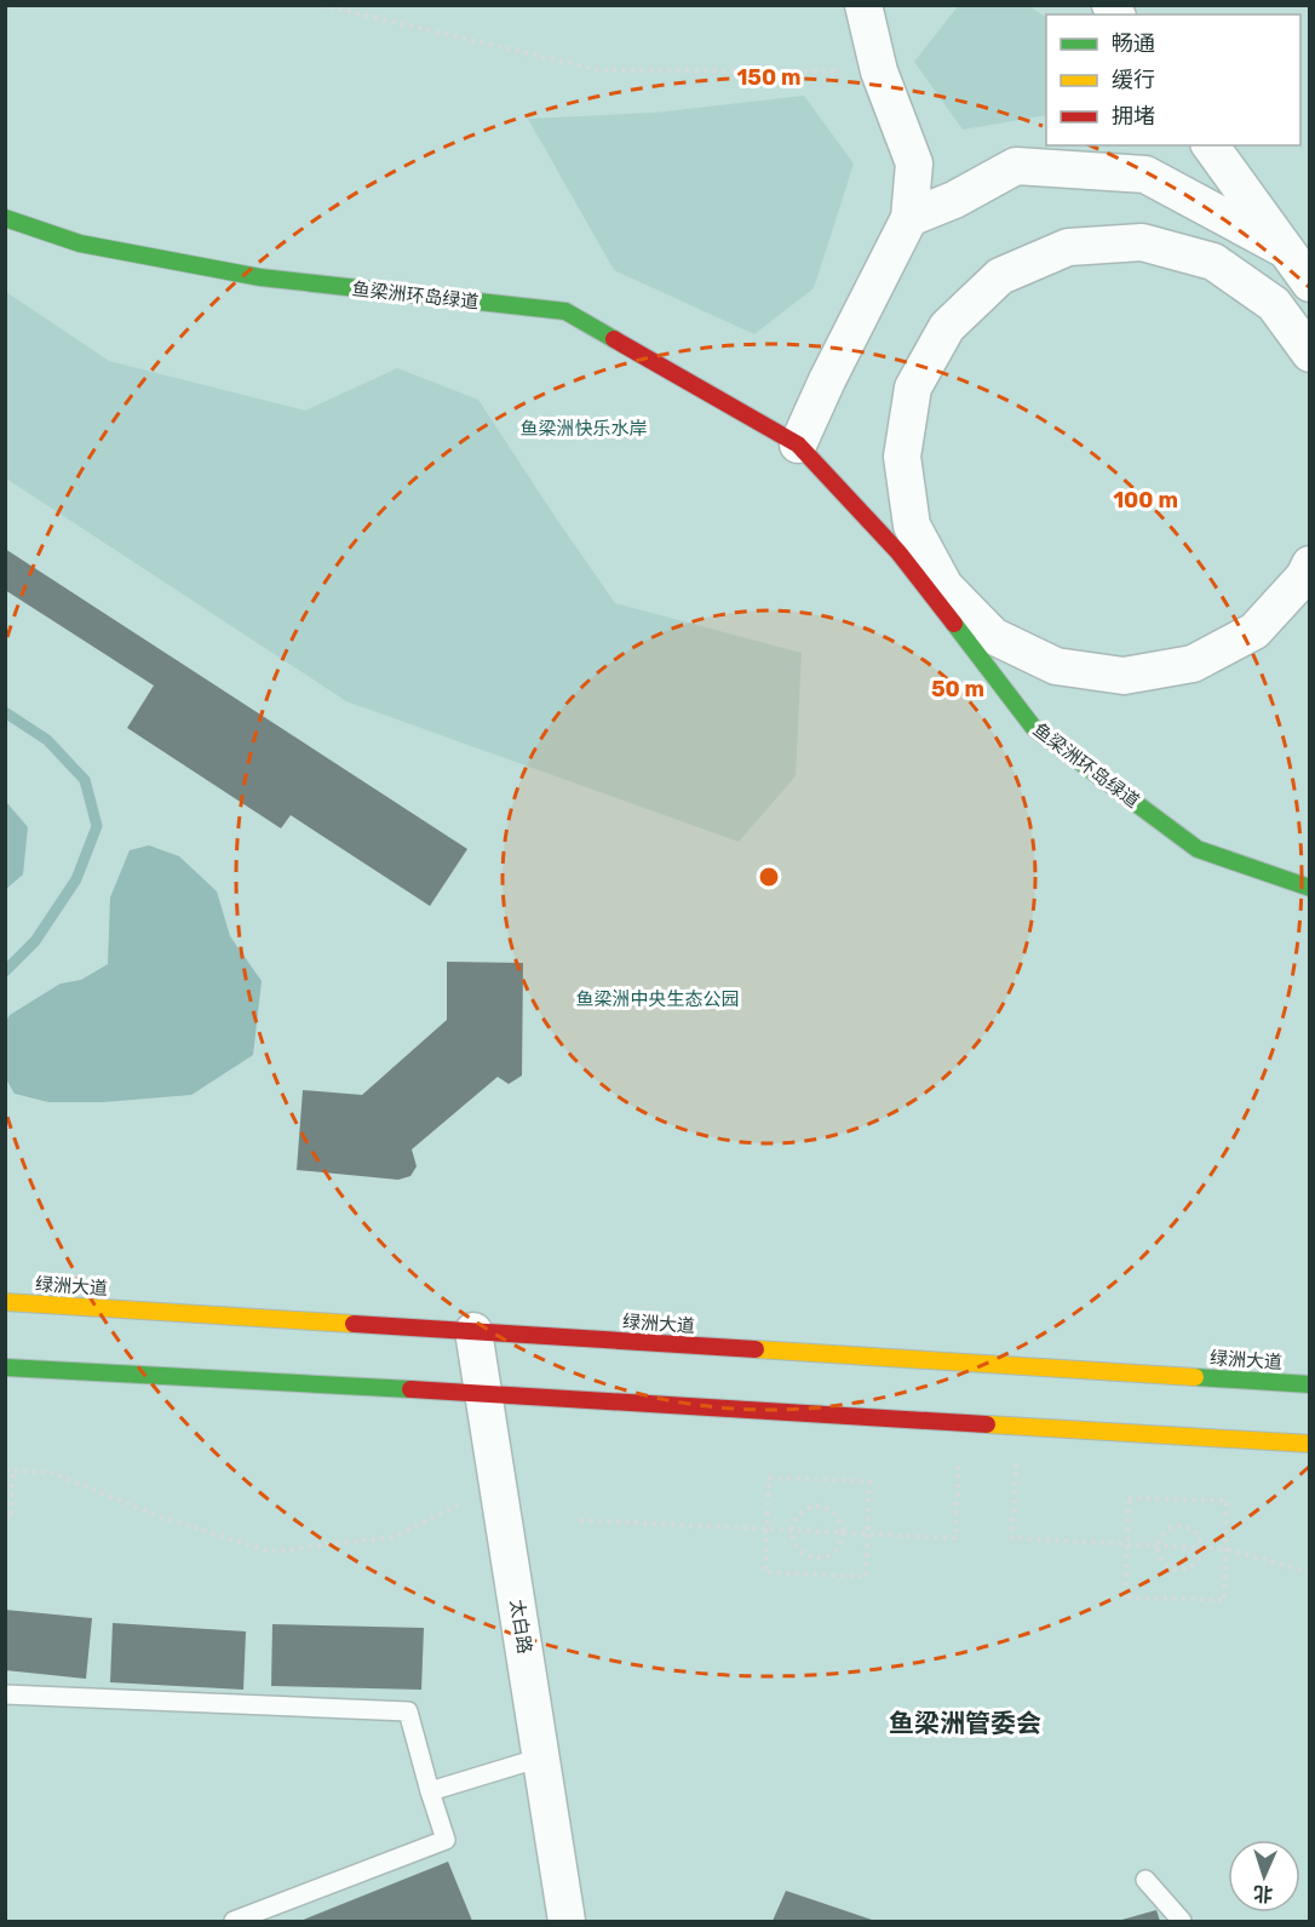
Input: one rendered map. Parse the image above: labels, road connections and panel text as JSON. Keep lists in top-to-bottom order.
{
  "streets": {
    "main road": ["鱼梁洲环岛绿道", "绿洲大道"],
    "street": ["太白路"]
  },
  "crossings": [
    ["绿洲大道", "太白路"]
  ],
  "districts": ["鱼梁洲管委会"],
  "parks": ["鱼梁洲快乐水岸", "鱼梁洲中央生态公园"],
  "legend": ["畅通", "缓行", "拥堵"],
  "north": "bottom",
  "rings": ["150 m", "100 m", "50 m"]
}
